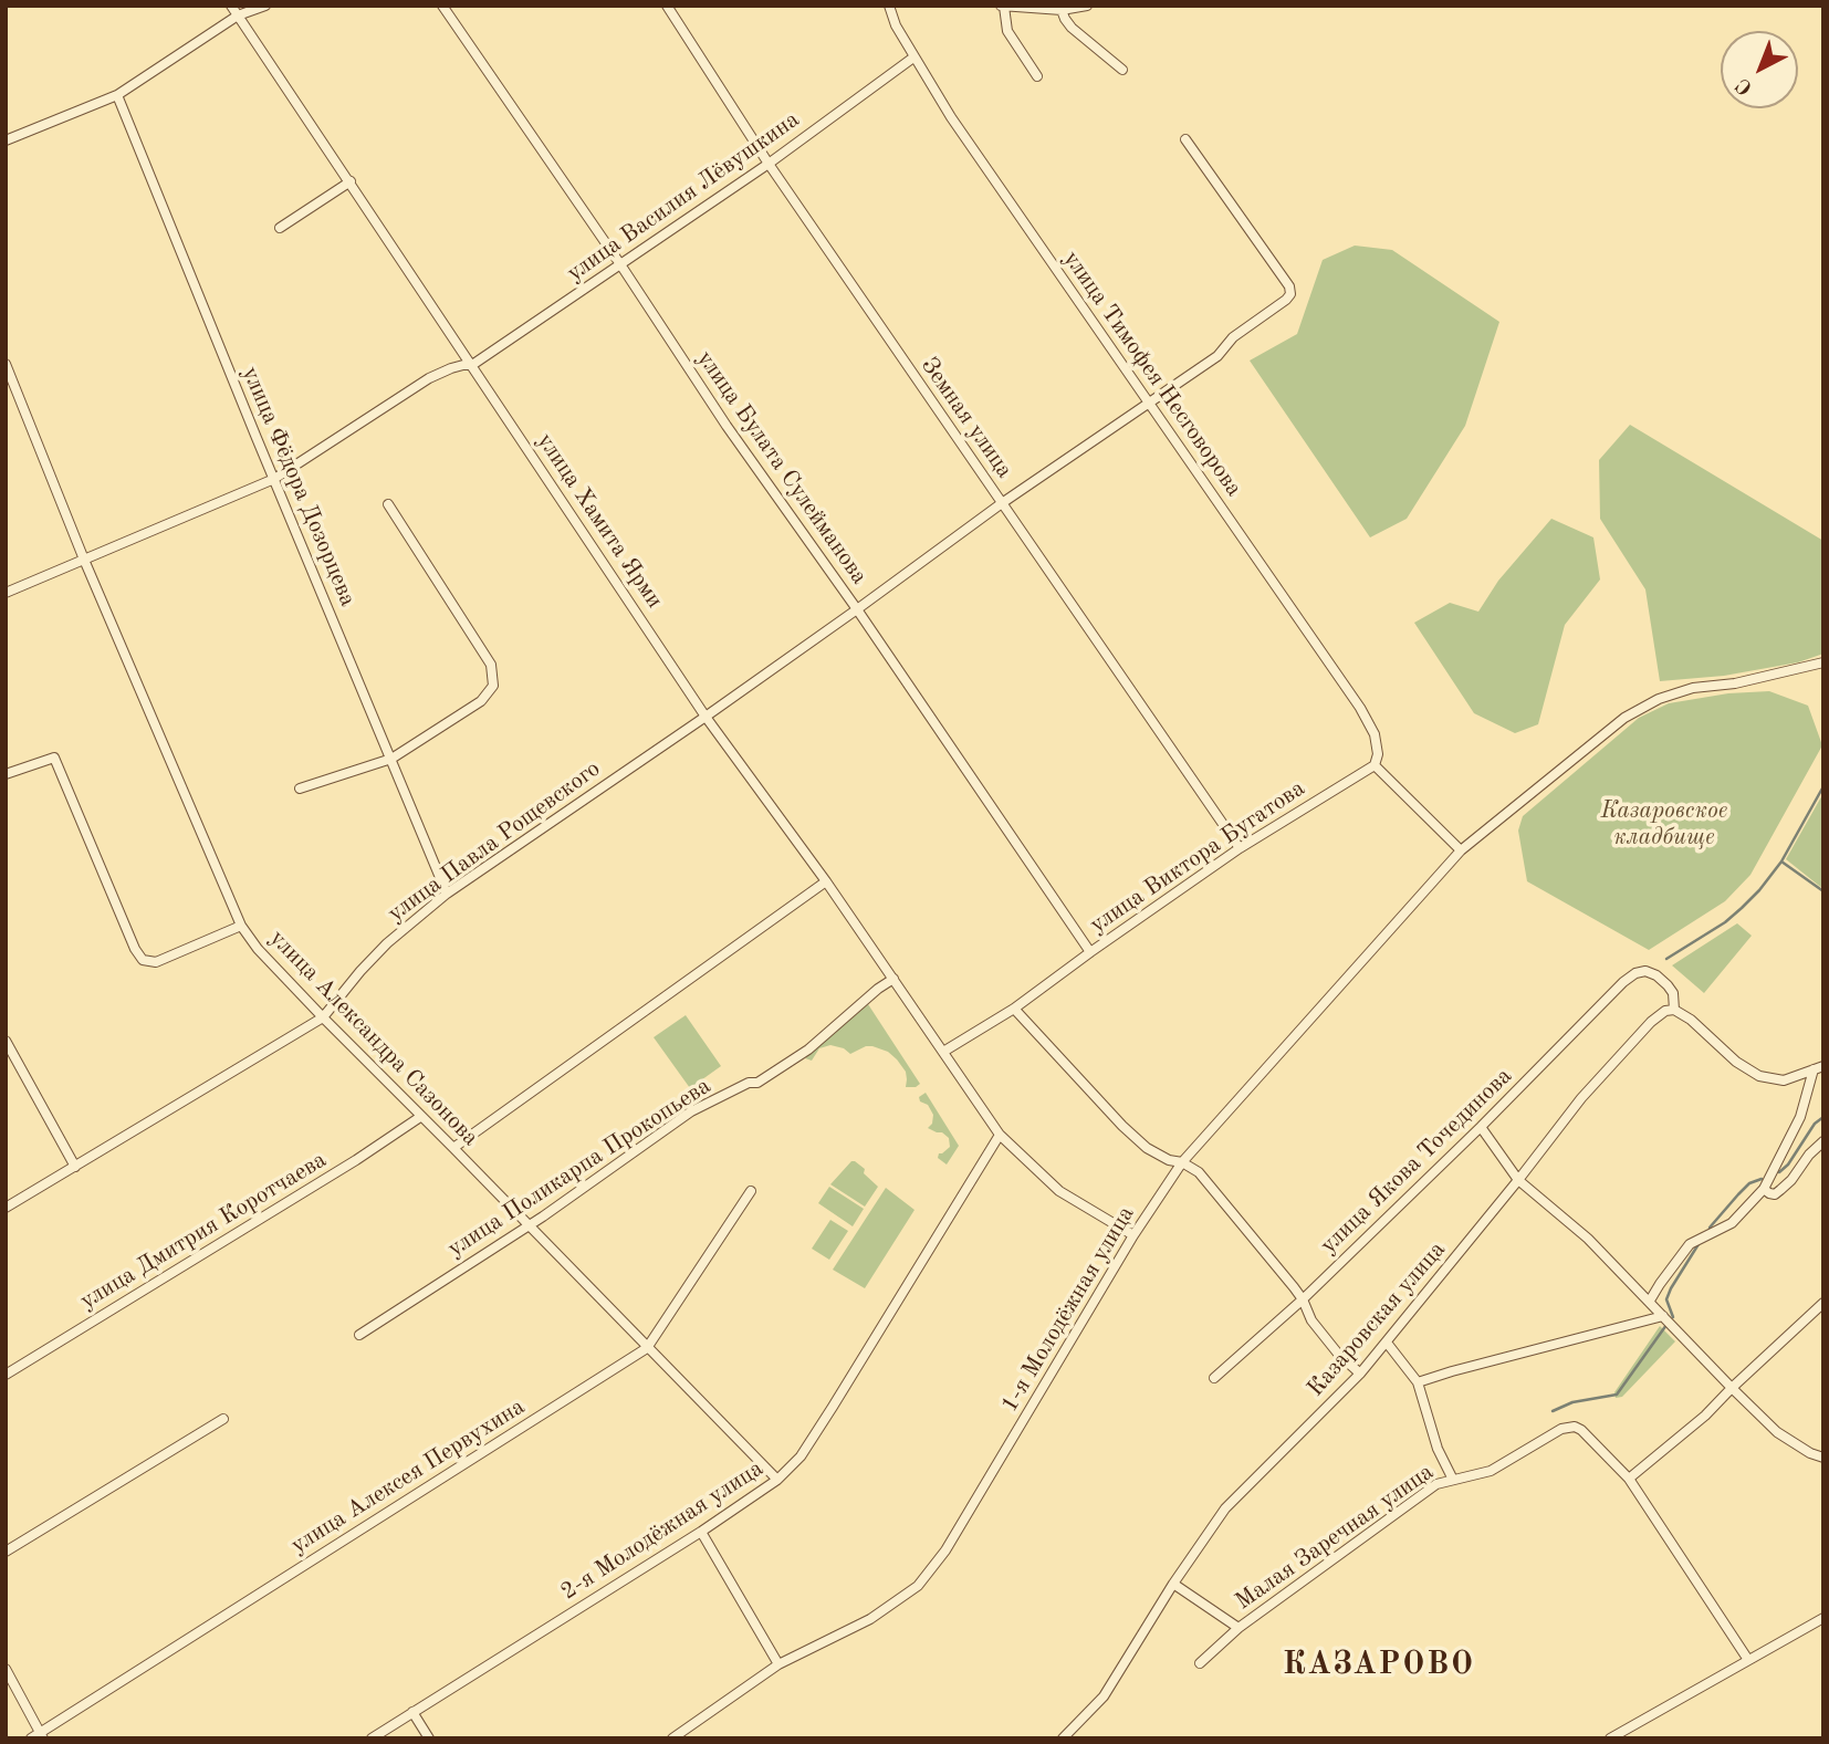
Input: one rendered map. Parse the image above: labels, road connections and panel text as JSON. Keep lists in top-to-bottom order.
{
  "streets": {
    "street": [
      "улица Василия Лёвушкина",
      "улица Тимофея Несговорова",
      "Земная улица",
      "улица Булата Сулейманова",
      "улица Фёдора Дозорцева",
      "улица Хамита Ярми",
      "улица Павла Рощевского",
      "улица Виктора Бугатова",
      "улица Александра Сазонова",
      "улица Якова Точединова",
      "улица Поликарпа Прокопьева",
      "улица Дмитрия Коротчаева",
      "1-я Молодёжная улица",
      "Казаровская улица",
      "улица Алексея Первухина",
      "2-я Молодёжная улица",
      "Малая Заречная улица"
    ]
  },
  "crossings": [
    ["улица Василия Лёвушкина", "улица Тимофея Несговорова"],
    ["улица Василия Лёвушкина", "Земная улица"],
    ["улица Василия Лёвушкина", "улица Булата Сулейманова"],
    ["улица Василия Лёвушкина", "улица Фёдора Дозорцева"],
    ["улица Василия Лёвушкина", "улица Хамита Ярми"],
    ["улица Василия Лёвушкина", "улица Александра Сазонова"],
    ["улица Тимофея Несговорова", "улица Павла Рощевского"],
    ["улица Тимофея Несговорова", "улица Виктора Бугатова"],
    ["Земная улица", "улица Павла Рощевского"],
    ["Земная улица", "улица Виктора Бугатова"],
    ["улица Булата Сулейманова", "улица Павла Рощевского"],
    ["улица Булата Сулейманова", "улица Виктора Бугатова"],
    ["улица Фёдора Дозорцева", "улица Павла Рощевского"],
    ["улица Хамита Ярми", "улица Павла Рощевского"],
    ["улица Хамита Ярми", "улица Виктора Бугатова"],
    ["улица Хамита Ярми", "улица Поликарпа Прокопьева"],
    ["улица Павла Рощевского", "улица Александра Сазонова"],
    ["улица Александра Сазонова", "улица Поликарпа Прокопьева"],
    ["улица Александра Сазонова", "улица Дмитрия Коротчаева"],
    ["улица Александра Сазонова", "улица Алексея Первухина"],
    ["улица Александра Сазонова", "2-я Молодёжная улица"],
    ["улица Якова Точединова", "Казаровская улица"]
  ],
  "districts": ["КАЗАРОВО"],
  "parks": ["Казаровское кладбище"],
  "north": "bottom left"
}
